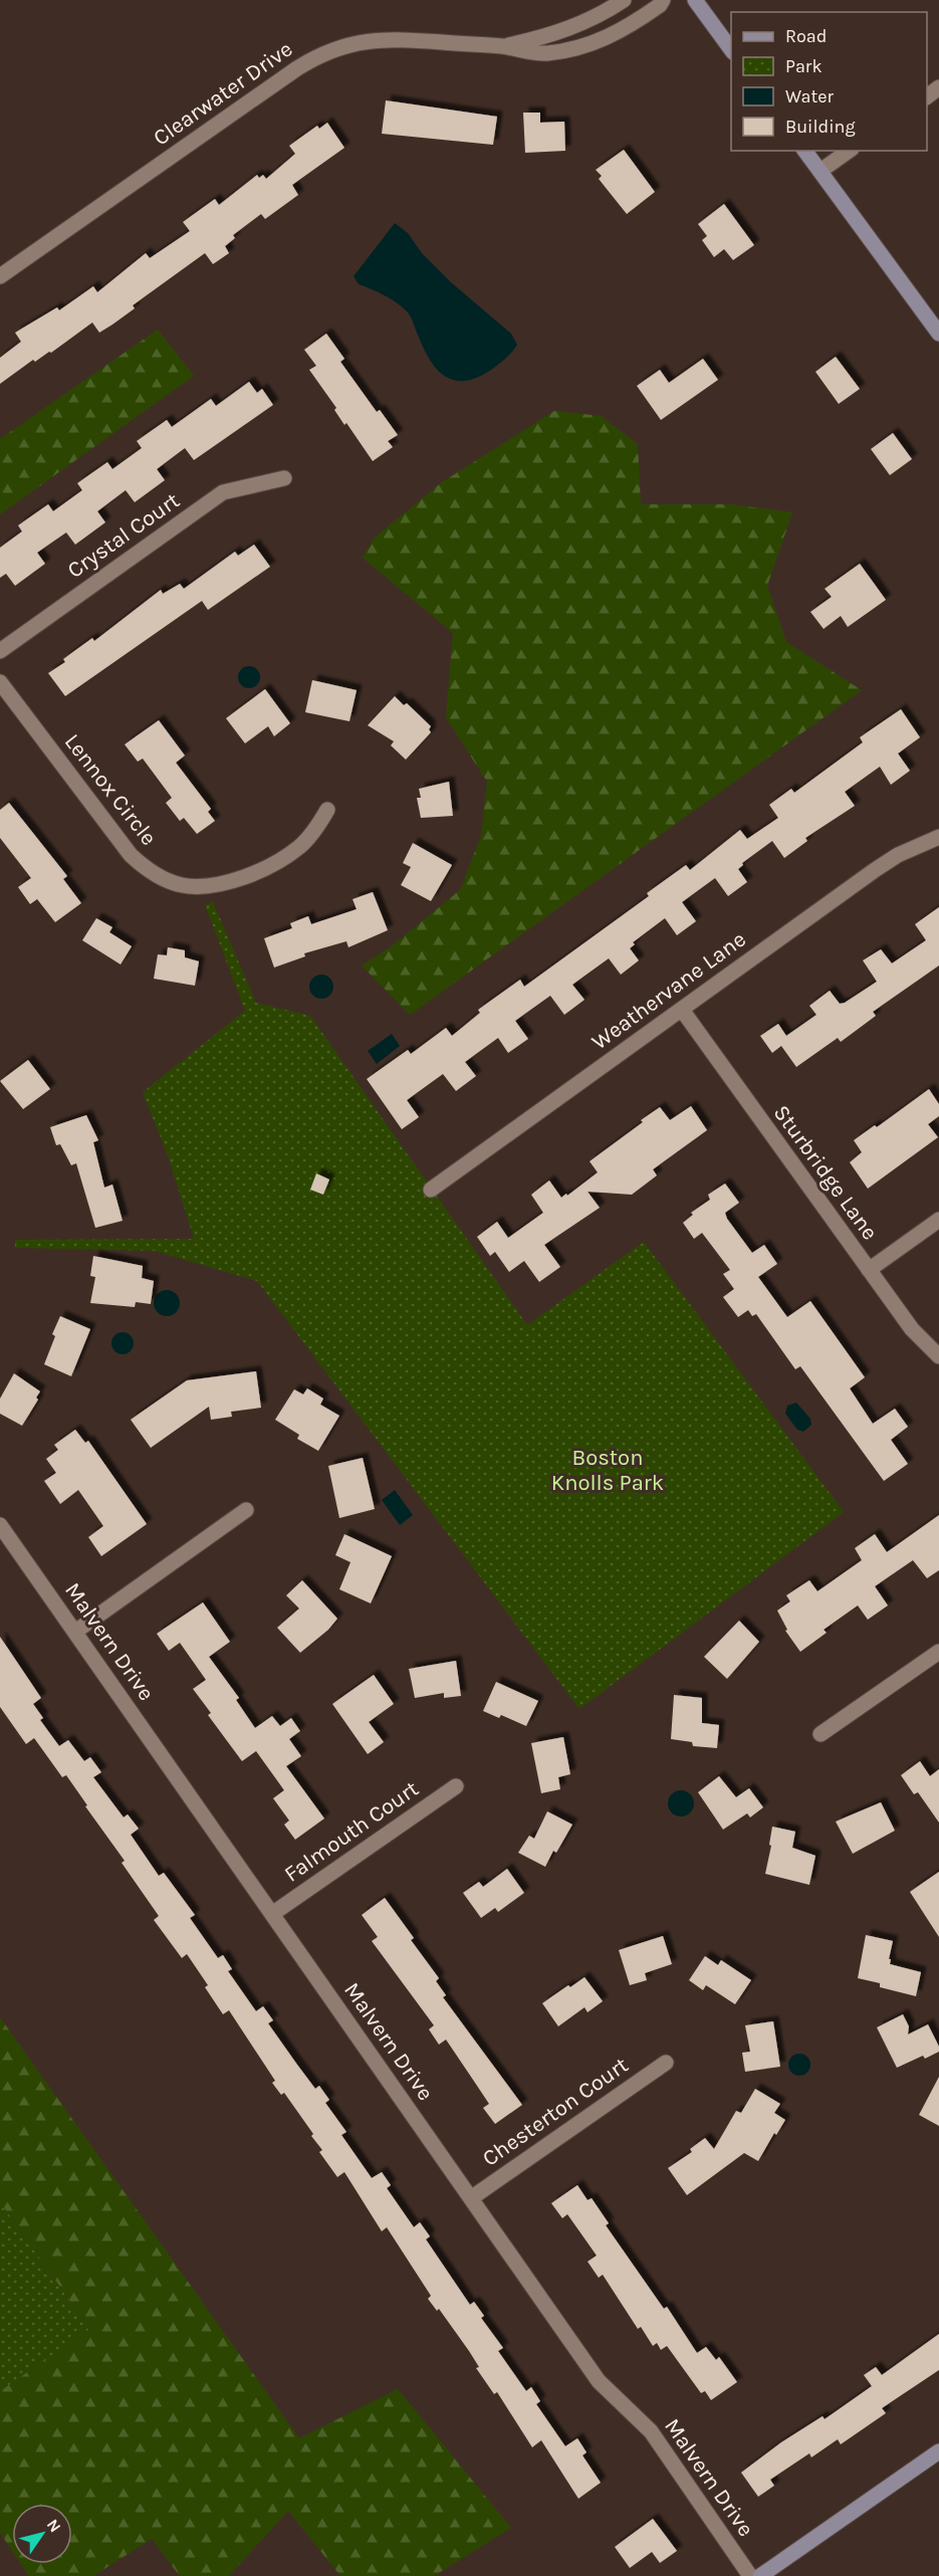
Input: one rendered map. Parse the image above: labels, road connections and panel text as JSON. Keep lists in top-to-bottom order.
{
  "streets": {
    "street": [
      "Clearwater Drive",
      "Crystal Court",
      "Lennox Circle",
      "Weathervane Lane",
      "Sturbridge Lane",
      "Malvern Drive",
      "Falmouth Court",
      "Chesterton Court"
    ]
  },
  "crossings": [
    ["Weathervane Lane", "Sturbridge Lane"],
    ["Malvern Drive", "Falmouth Court"],
    ["Malvern Drive", "Chesterton Court"]
  ],
  "parks": ["Boston Knolls Park"],
  "legend": [
    "Road",
    "Park",
    "Water",
    "Building"
  ],
  "north": "top right"
}
